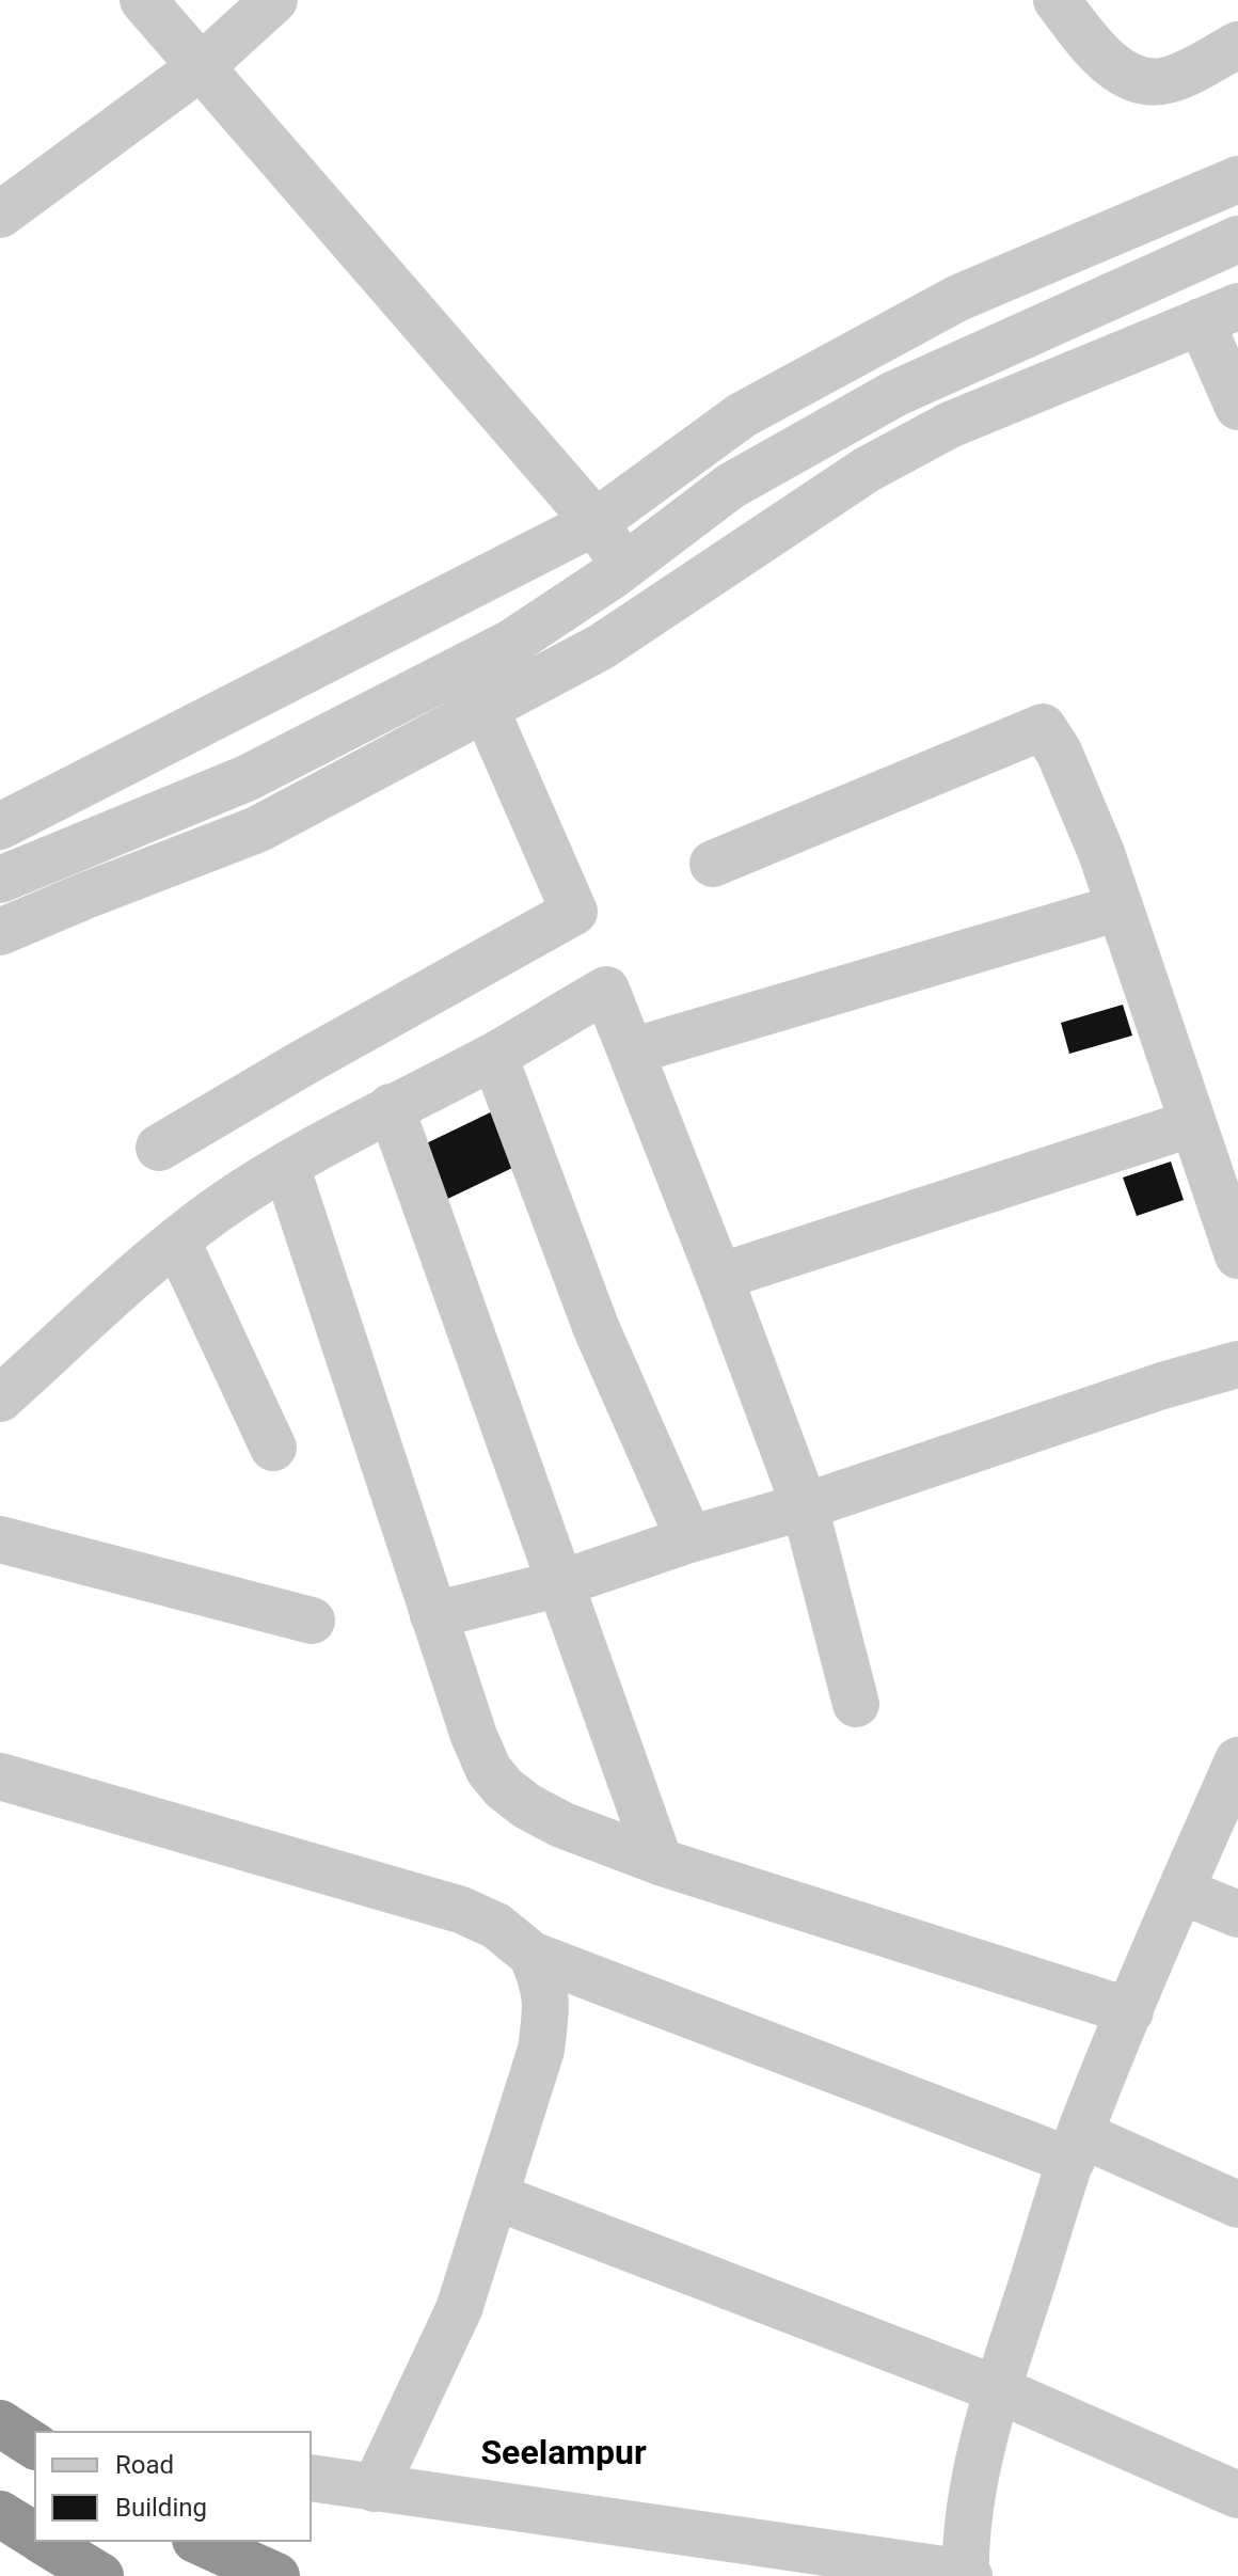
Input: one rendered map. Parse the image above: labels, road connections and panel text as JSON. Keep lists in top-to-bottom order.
{
  "districts": ["Seelampur"],
  "legend": ["Road", "Building"]
}
